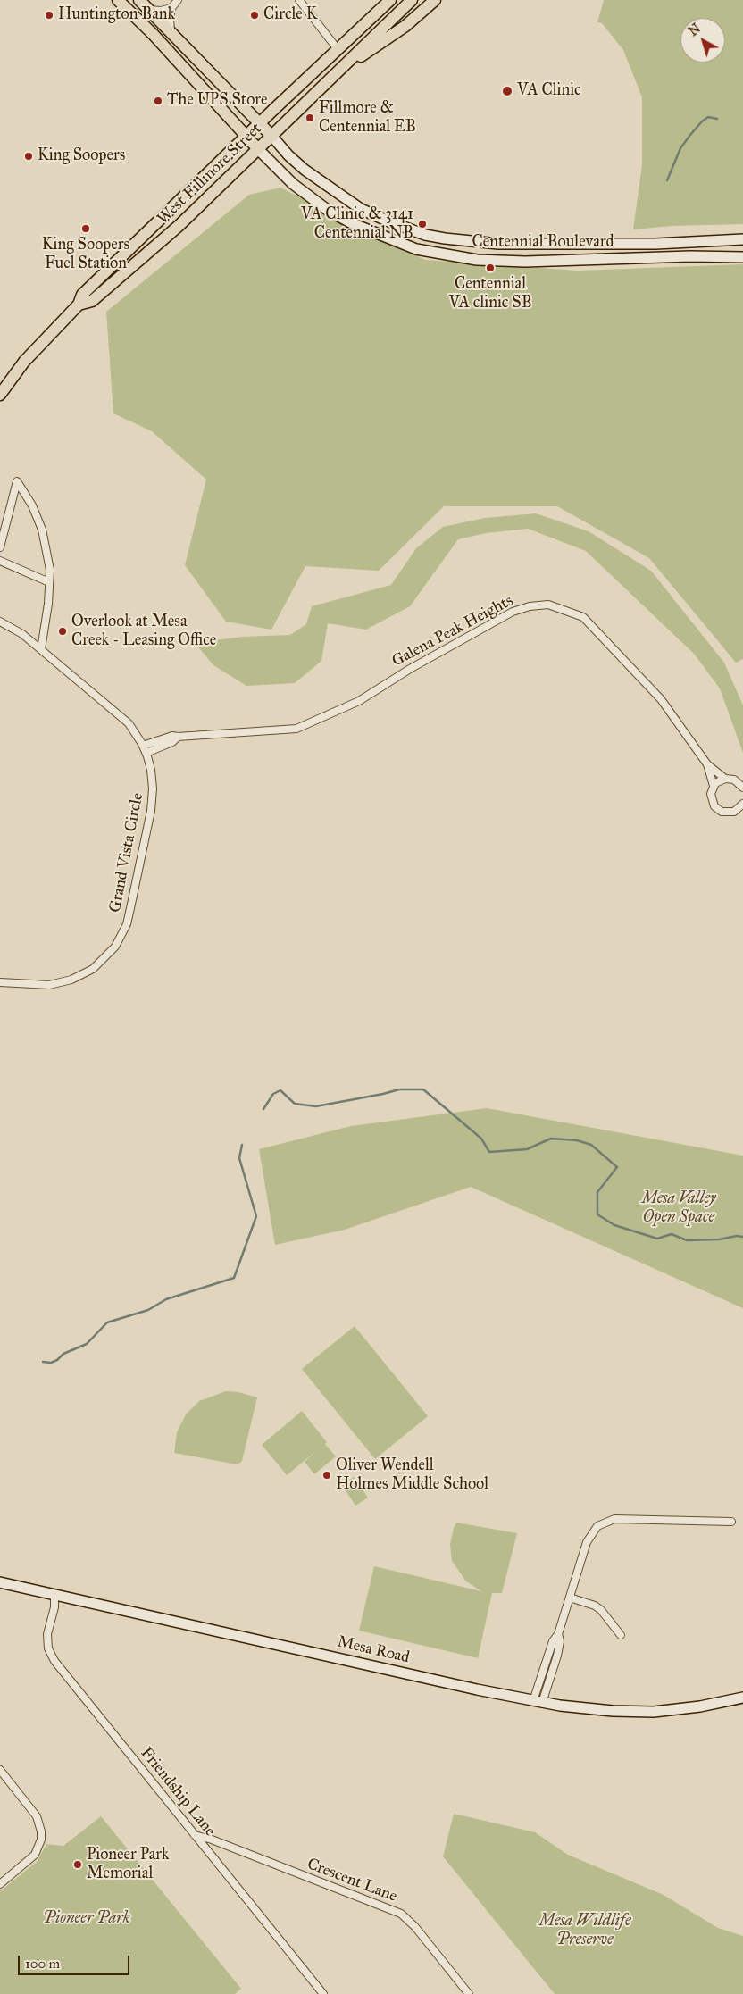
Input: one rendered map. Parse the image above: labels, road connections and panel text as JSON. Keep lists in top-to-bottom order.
{
  "streets": {
    "main road": ["West Fillmore Street", "Centennial Boulevard", "Mesa Road"],
    "street": [
      "Galena Peak Heights",
      "Grand Vista Circle",
      "Friendship Lane",
      "Crescent Lane"
    ]
  },
  "crossings": [
    ["West Fillmore Street", "Centennial Boulevard"],
    ["Galena Peak Heights", "Grand Vista Circle"],
    ["Mesa Road", "Friendship Lane"],
    ["Friendship Lane", "Crescent Lane"]
  ],
  "parks": ["Mesa Valley Open Space", "Pioneer Park", "Mesa Wildlife Preserve"],
  "places": [
    "Huntington Bank",
    "Circle K",
    "VA Clinic",
    "The UPS Store",
    "Fillmore & Centennial EB",
    "King Soopers",
    "VA Clinic & 3141 Centennial NB",
    "King Soopers Fuel Station",
    "Centennial VA clinic SB",
    "Overlook at Mesa Creek - Leasing Office",
    "Oliver Wendell Holmes Middle School",
    "Pioneer Park Memorial"
  ],
  "scale_bar": "100 m",
  "north": "top left"
}
